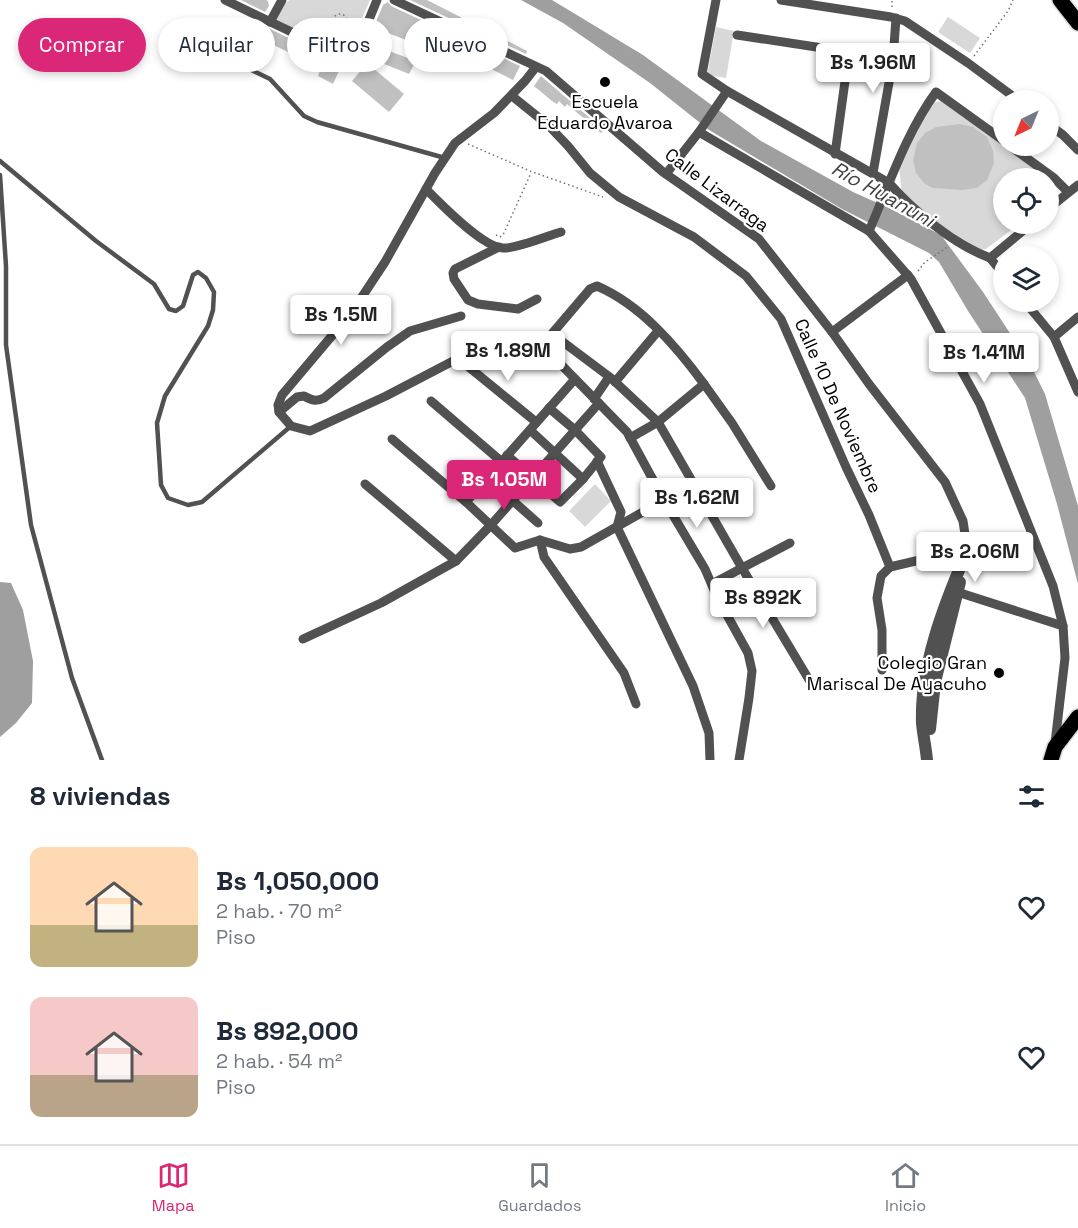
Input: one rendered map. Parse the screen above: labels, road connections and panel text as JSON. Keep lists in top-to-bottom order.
{
  "streets": {
    "street": ["Calle Lizarraga", "Calle 10 De Noviembre"]
  },
  "water": ["Río Huanuni"],
  "places": ["Escuela Eduardo Avaroa", "Colegio Gran Mariscal De Ayacuho"],
  "north": "bottom left",
  "page": {
    "chip": [
      "Comprar",
      "Alquilar",
      "Filtros",
      "Nuevo"
    ],
    "price": [
      "Bs 1.96M",
      "Bs 1.5M",
      "Bs 1.89M",
      "Bs 1.41M",
      "Bs 1.05M",
      "Bs 1.62M",
      "Bs 2.06M",
      "Bs 892K"
    ],
    "heading": "8 viviendas",
    "list": [
      {
        "name": "Bs 1,050,000",
        "note": "2 hab. · 70 m² · Piso"
      },
      {
        "name": "Bs 892,000",
        "note": "2 hab. · 54 m² · Piso"
      }
    ],
    "tabs": ["Mapa", "Guardados", "Inicio"]
  }
}
